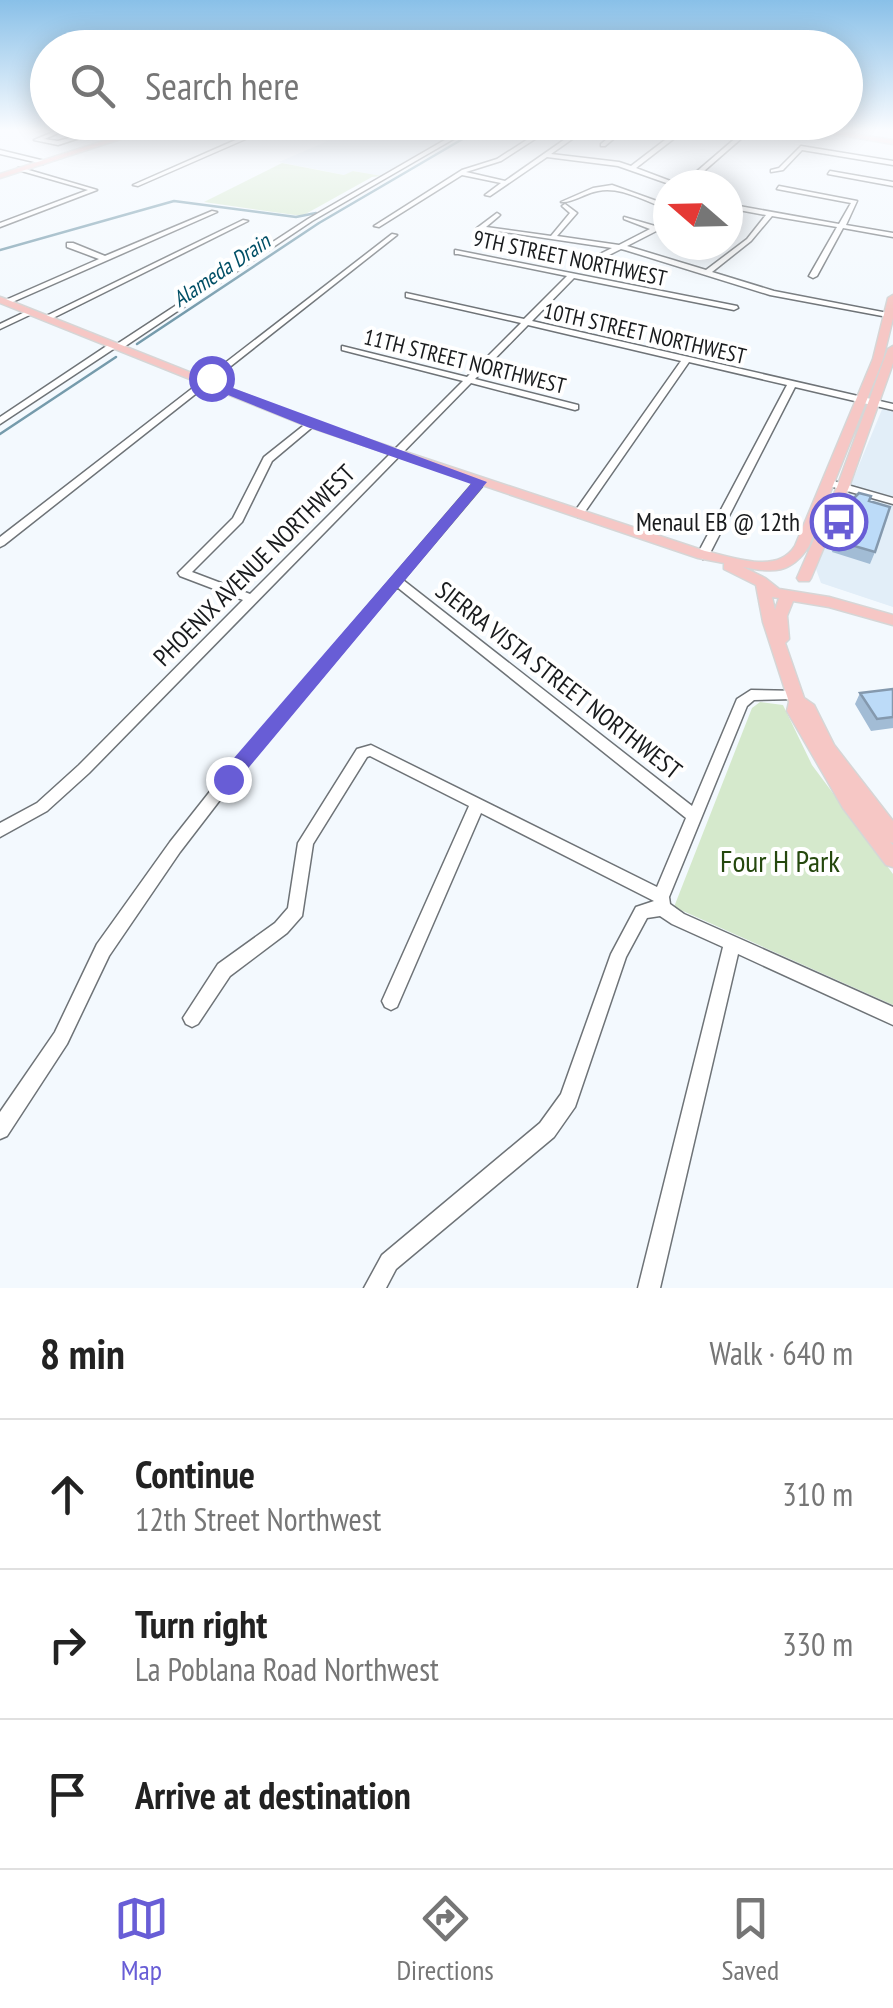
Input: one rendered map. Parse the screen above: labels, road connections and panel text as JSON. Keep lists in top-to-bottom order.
{
  "streets": {
    "street": [
      "9TH STREET NORTHWEST",
      "10TH STREET NORTHWEST",
      "11TH STREET NORTHWEST",
      "PHOENIX AVENUE NORTHWEST",
      "SIERRA VISTA STREET NORTHWEST"
    ]
  },
  "crossings": [
    ["9TH STREET NORTHWEST", "PHOENIX AVENUE NORTHWEST"],
    ["10TH STREET NORTHWEST", "PHOENIX AVENUE NORTHWEST"],
    ["11TH STREET NORTHWEST", "PHOENIX AVENUE NORTHWEST"]
  ],
  "water": ["Alameda Drain"],
  "parks": ["Four H Park"],
  "places": {
    "bus stop": ["Menaul EB @ 12th"]
  },
  "north": "left",
  "page": {
    "search": "Search here",
    "heading": ["8 min", "Walk · 640 m"],
    "list": [
      ["Continue", "12th Street Northwest", "310 m"],
      ["Turn right", "La Poblana Road Northwest", "330 m"],
      "Arrive at destination"
    ],
    "nav": ["Map", "Directions", "Saved"]
  }
}
